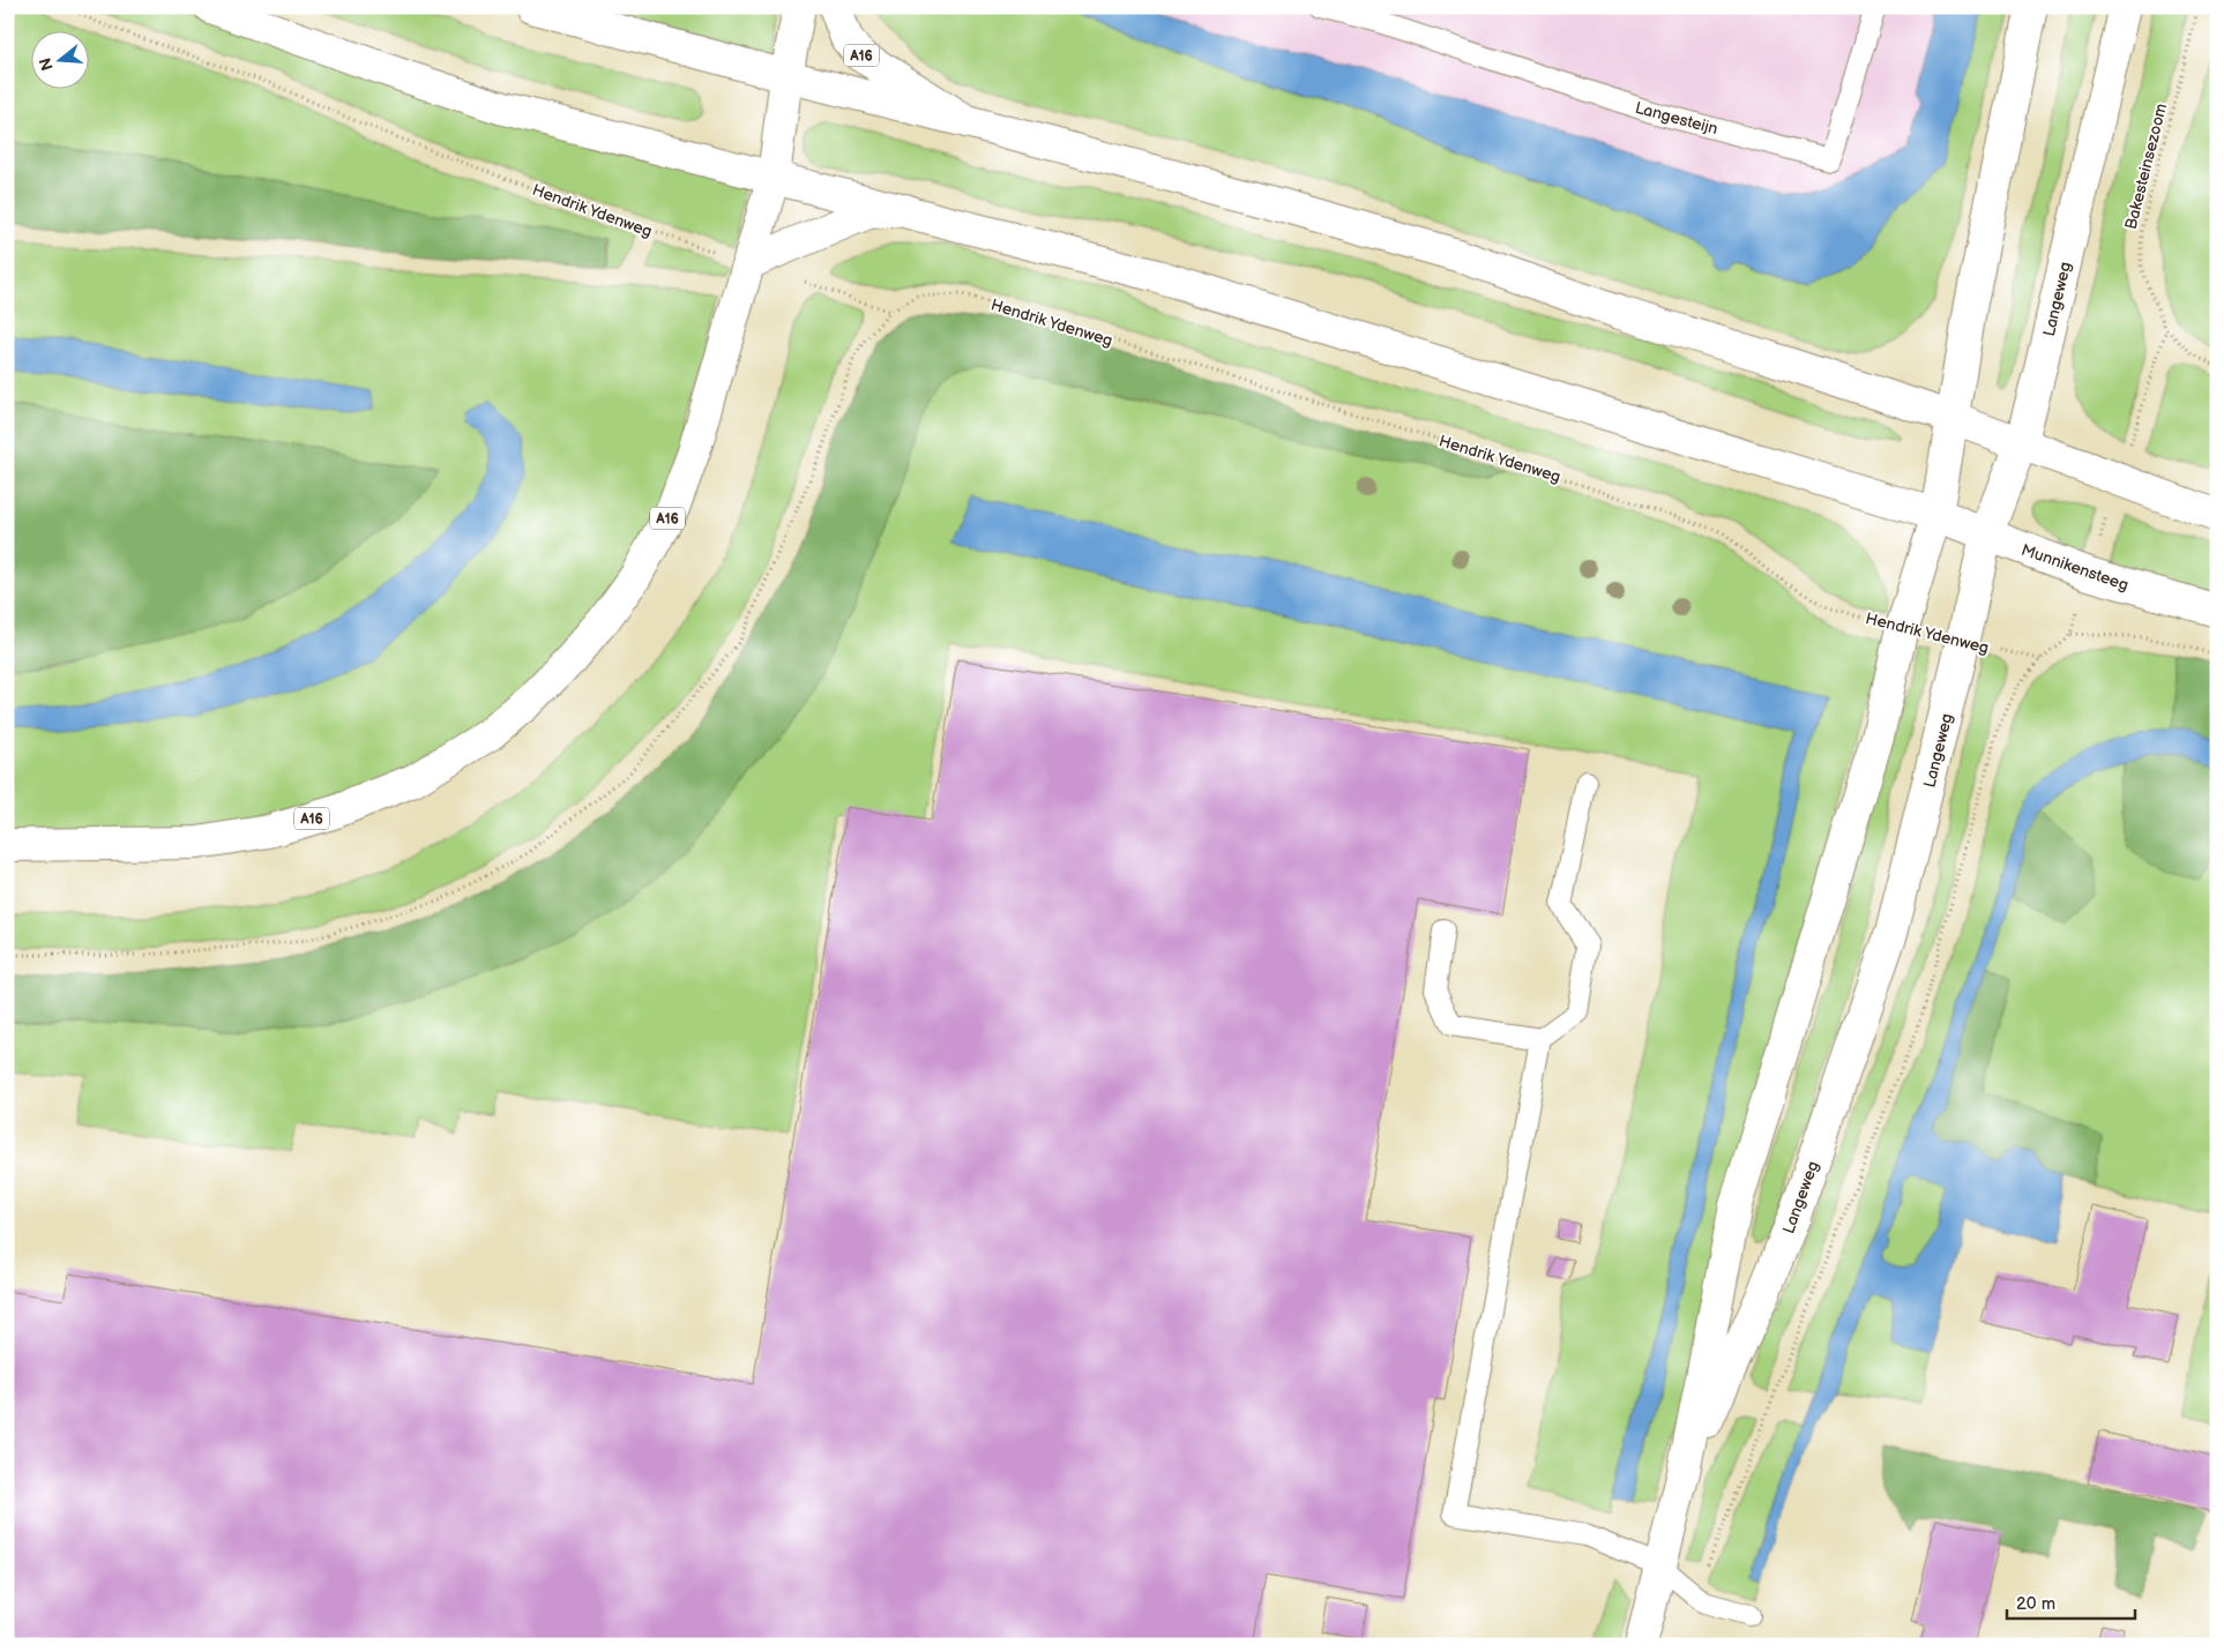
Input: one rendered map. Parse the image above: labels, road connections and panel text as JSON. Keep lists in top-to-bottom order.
{
  "streets": {
    "main road": ["A16", "Langeweg", "Munnikensteeg"],
    "lane": ["Langesteijn"],
    "path": ["Bakesteinsezoom", "Hendrik Ydenweg"]
  },
  "crossings": [
    ["A16", "Hendrik Ydenweg"],
    ["Hendrik Ydenweg", "Langeweg"],
    ["Langeweg", "Munnikensteeg"]
  ],
  "scale_bar": "20 m",
  "north": "left"
}
